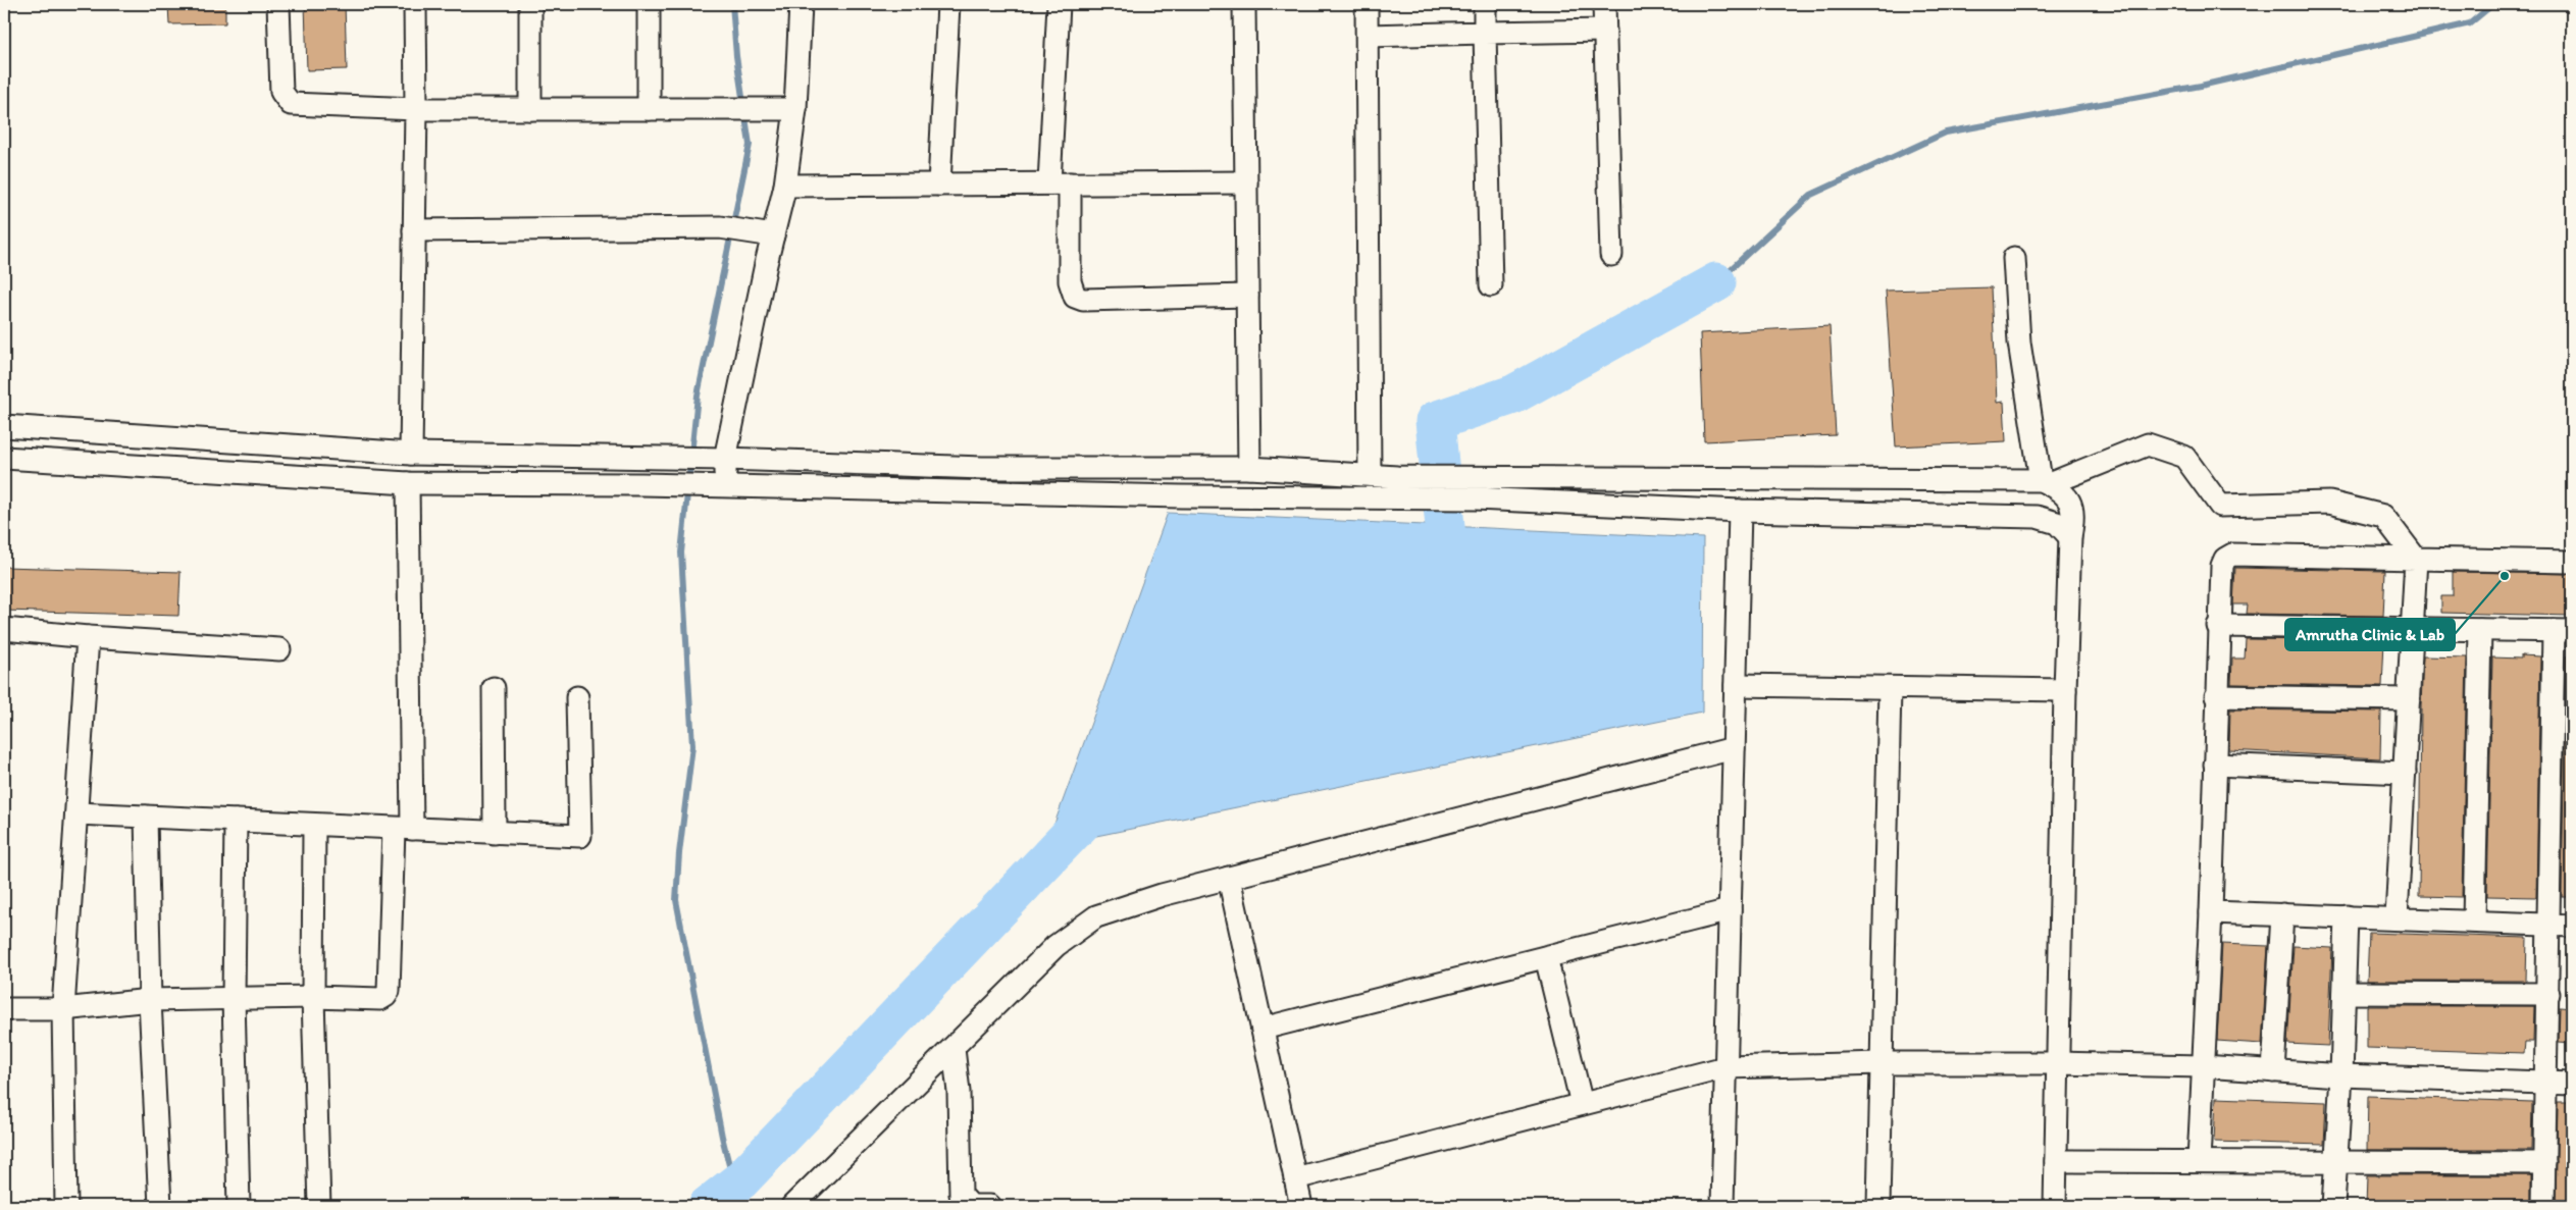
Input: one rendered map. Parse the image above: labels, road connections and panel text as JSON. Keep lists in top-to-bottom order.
{
  "places": ["Amrutha Clinic & Lab"]
}
